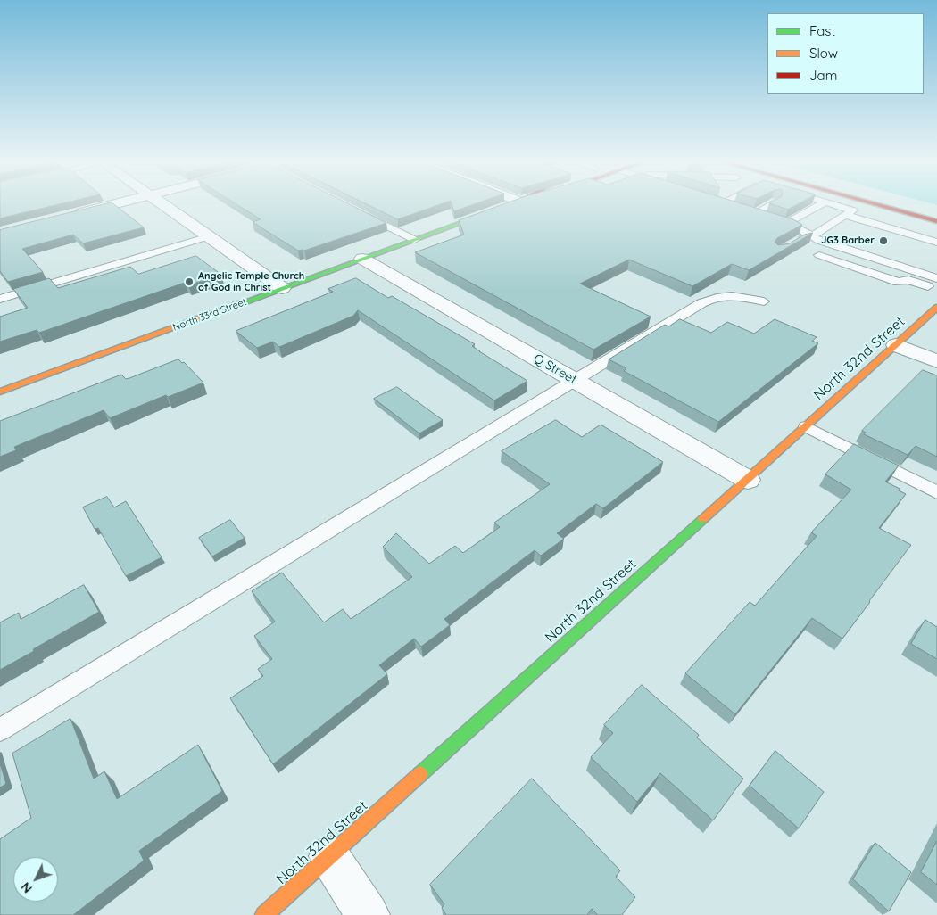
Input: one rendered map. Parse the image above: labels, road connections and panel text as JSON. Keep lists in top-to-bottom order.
{
  "streets": {
    "main road": ["North 33rd Street", "North 32nd Street"],
    "street": ["Q Street"]
  },
  "crossings": [
    ["North 33rd Street", "Q Street"],
    ["North 32nd Street", "Q Street"]
  ],
  "places": ["JG3 Barber", "Angelic Temple Church of God in Christ"],
  "legend": ["Fast", "Slow", "Jam"],
  "north": "bottom left"
}
